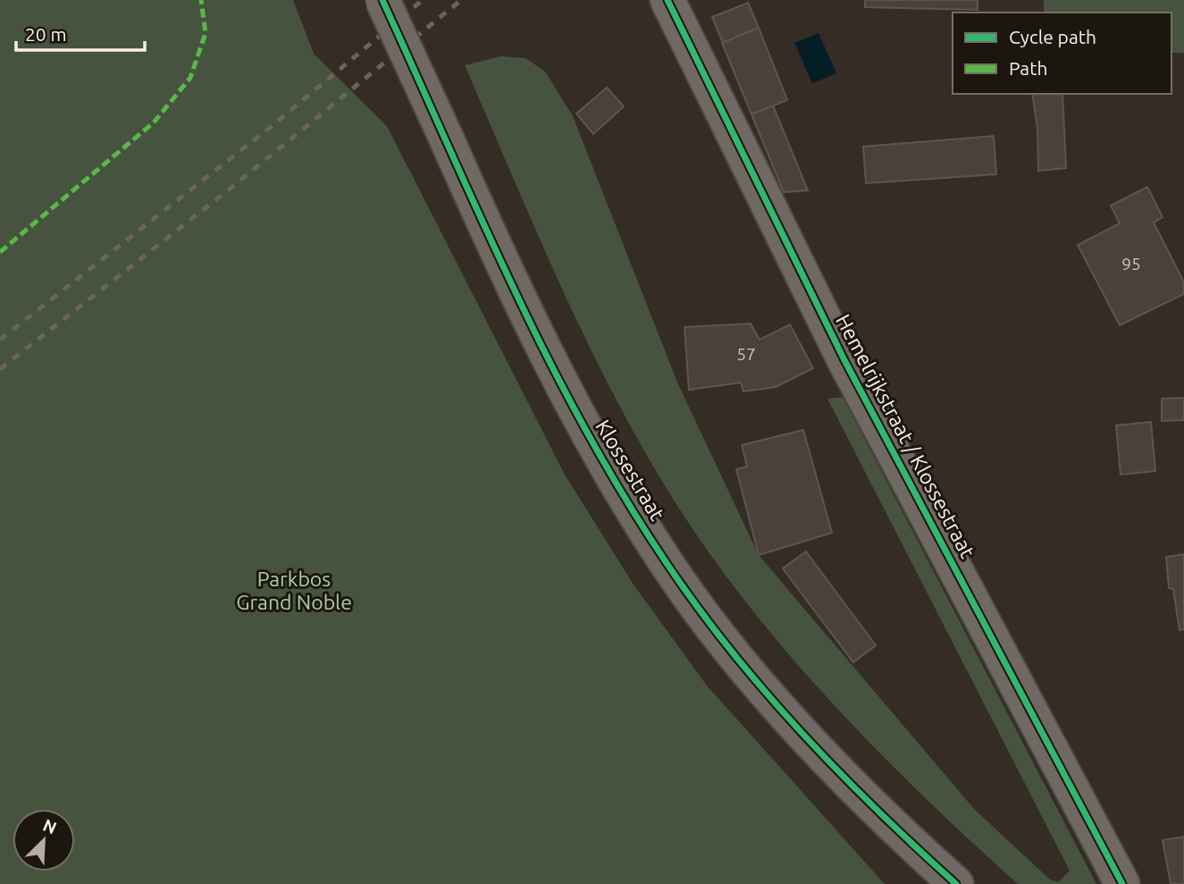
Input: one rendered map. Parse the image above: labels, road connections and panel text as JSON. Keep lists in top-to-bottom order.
{
  "streets": {
    "street": ["Hemelrijkstraat / Klossestraat", "Klossestraat"]
  },
  "parks": ["Parkbos Grand Noble"],
  "house_numbers": ["95", "57"],
  "legend": ["Cycle path", "Path"],
  "scale_bar": "20 m",
  "north": "top right"
}
